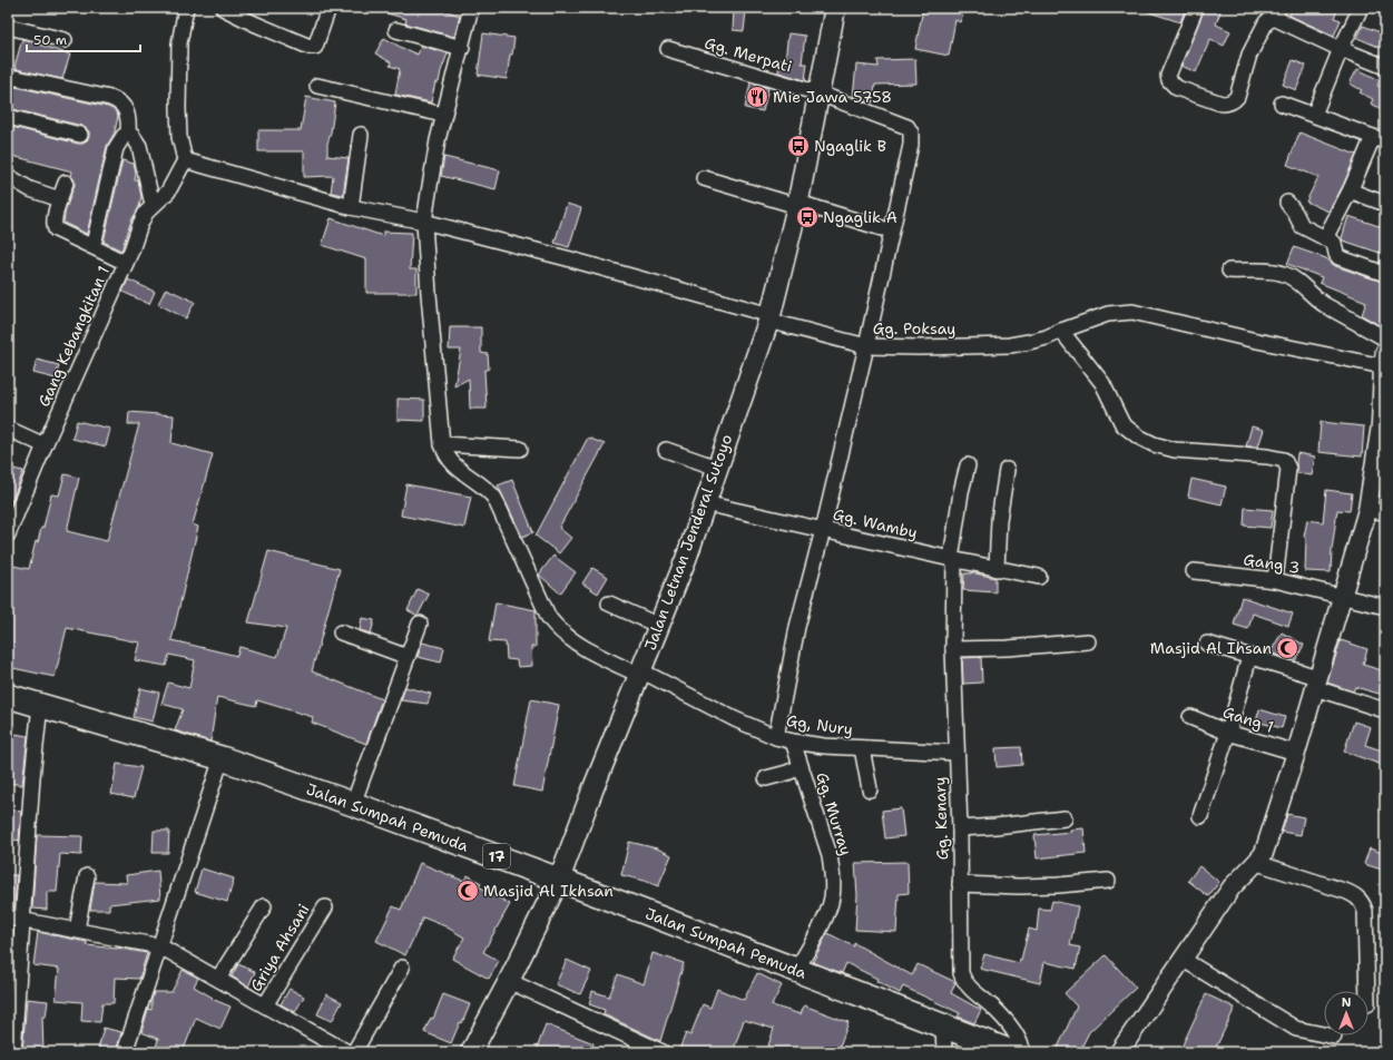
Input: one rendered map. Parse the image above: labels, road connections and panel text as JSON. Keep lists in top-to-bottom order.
{
  "streets": {
    "highway": ["Jalan Sumpah Pemuda", "17"],
    "main road": ["Jalan Letnan Jenderal Sutoyo"],
    "street": [
      "Gg. Merpati",
      "Gg. Poksay",
      "Gang Kebangkitan 1",
      "Gg. Wamby",
      "Gang 3",
      "Gang 1",
      "Gg, Nury",
      "Gg. Murray",
      "Gg. Kenary",
      "Griya Ahsani"
    ]
  },
  "crossings": [
    ["Gg. Merpati", "Gg. Poksay"],
    ["Gg. Merpati", "Jalan Letnan Jenderal Sutoyo"],
    ["Gg. Poksay", "Gang Kebangkitan 1"],
    ["Gg. Poksay", "Jalan Letnan Jenderal Sutoyo"],
    ["Gg. Wamby", "Jalan Letnan Jenderal Sutoyo"],
    ["Gg. Wamby", "Gg. Kenary"],
    ["Jalan Letnan Jenderal Sutoyo", "Gg, Nury"],
    ["Jalan Letnan Jenderal Sutoyo", "Jalan Sumpah Pemuda"],
    ["Gg, Nury", "Gg. Murray"],
    ["Gg, Nury", "Gg. Kenary"],
    ["Gg. Murray", "Jalan Sumpah Pemuda"],
    ["Jalan Sumpah Pemuda", "Gg. Kenary"]
  ],
  "places": {
    "restaurant": ["Mie Jawa 5758"],
    "bus stop": ["Ngaglik B", "Ngaglik A"],
    "mosque": ["Masjid Al Ihsan", "Masjid Al Ikhsan"]
  },
  "scale_bar": "50 m",
  "north": "top"
}
